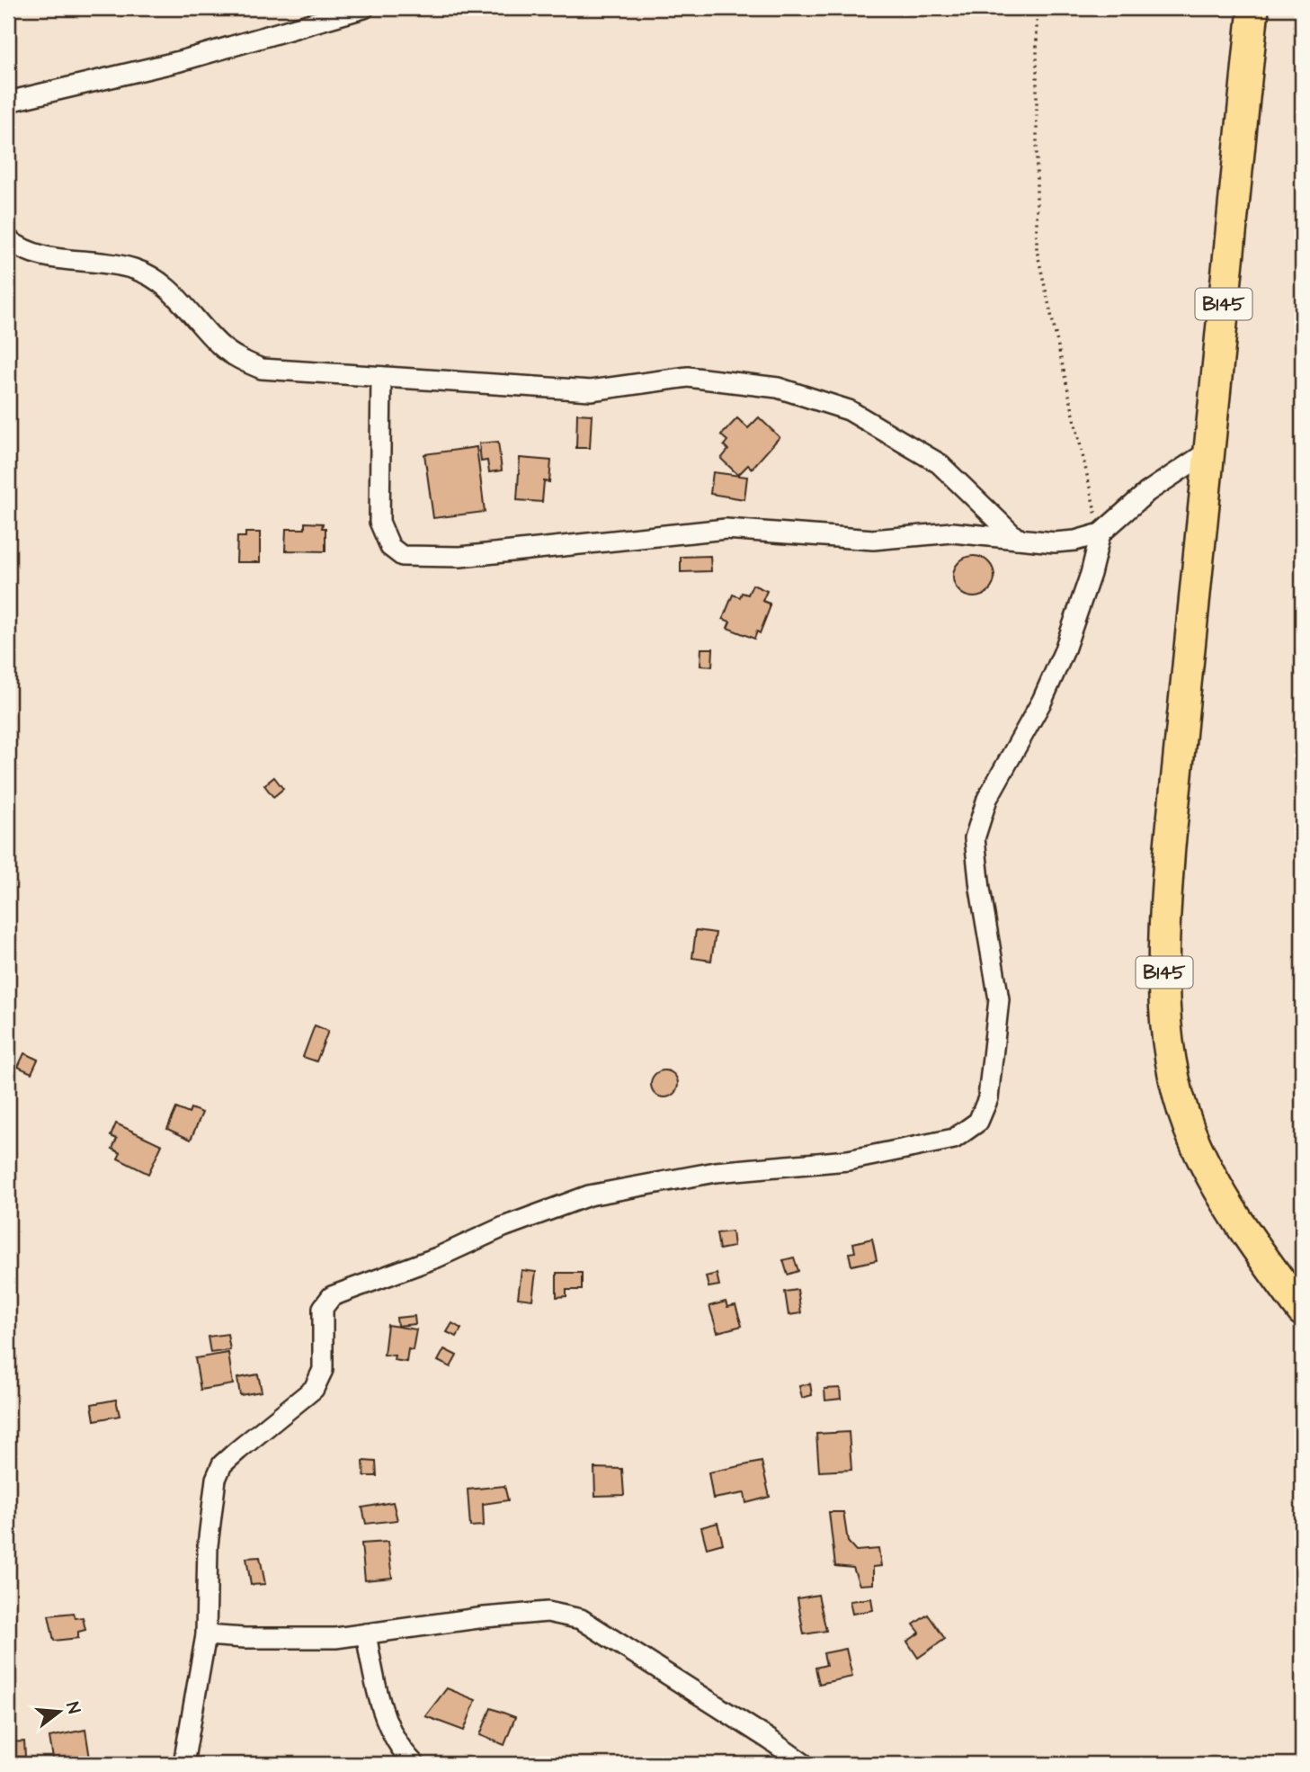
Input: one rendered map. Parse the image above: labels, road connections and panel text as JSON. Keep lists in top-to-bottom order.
{
  "streets": {
    "main road": ["B145"]
  },
  "north": "right"
}
